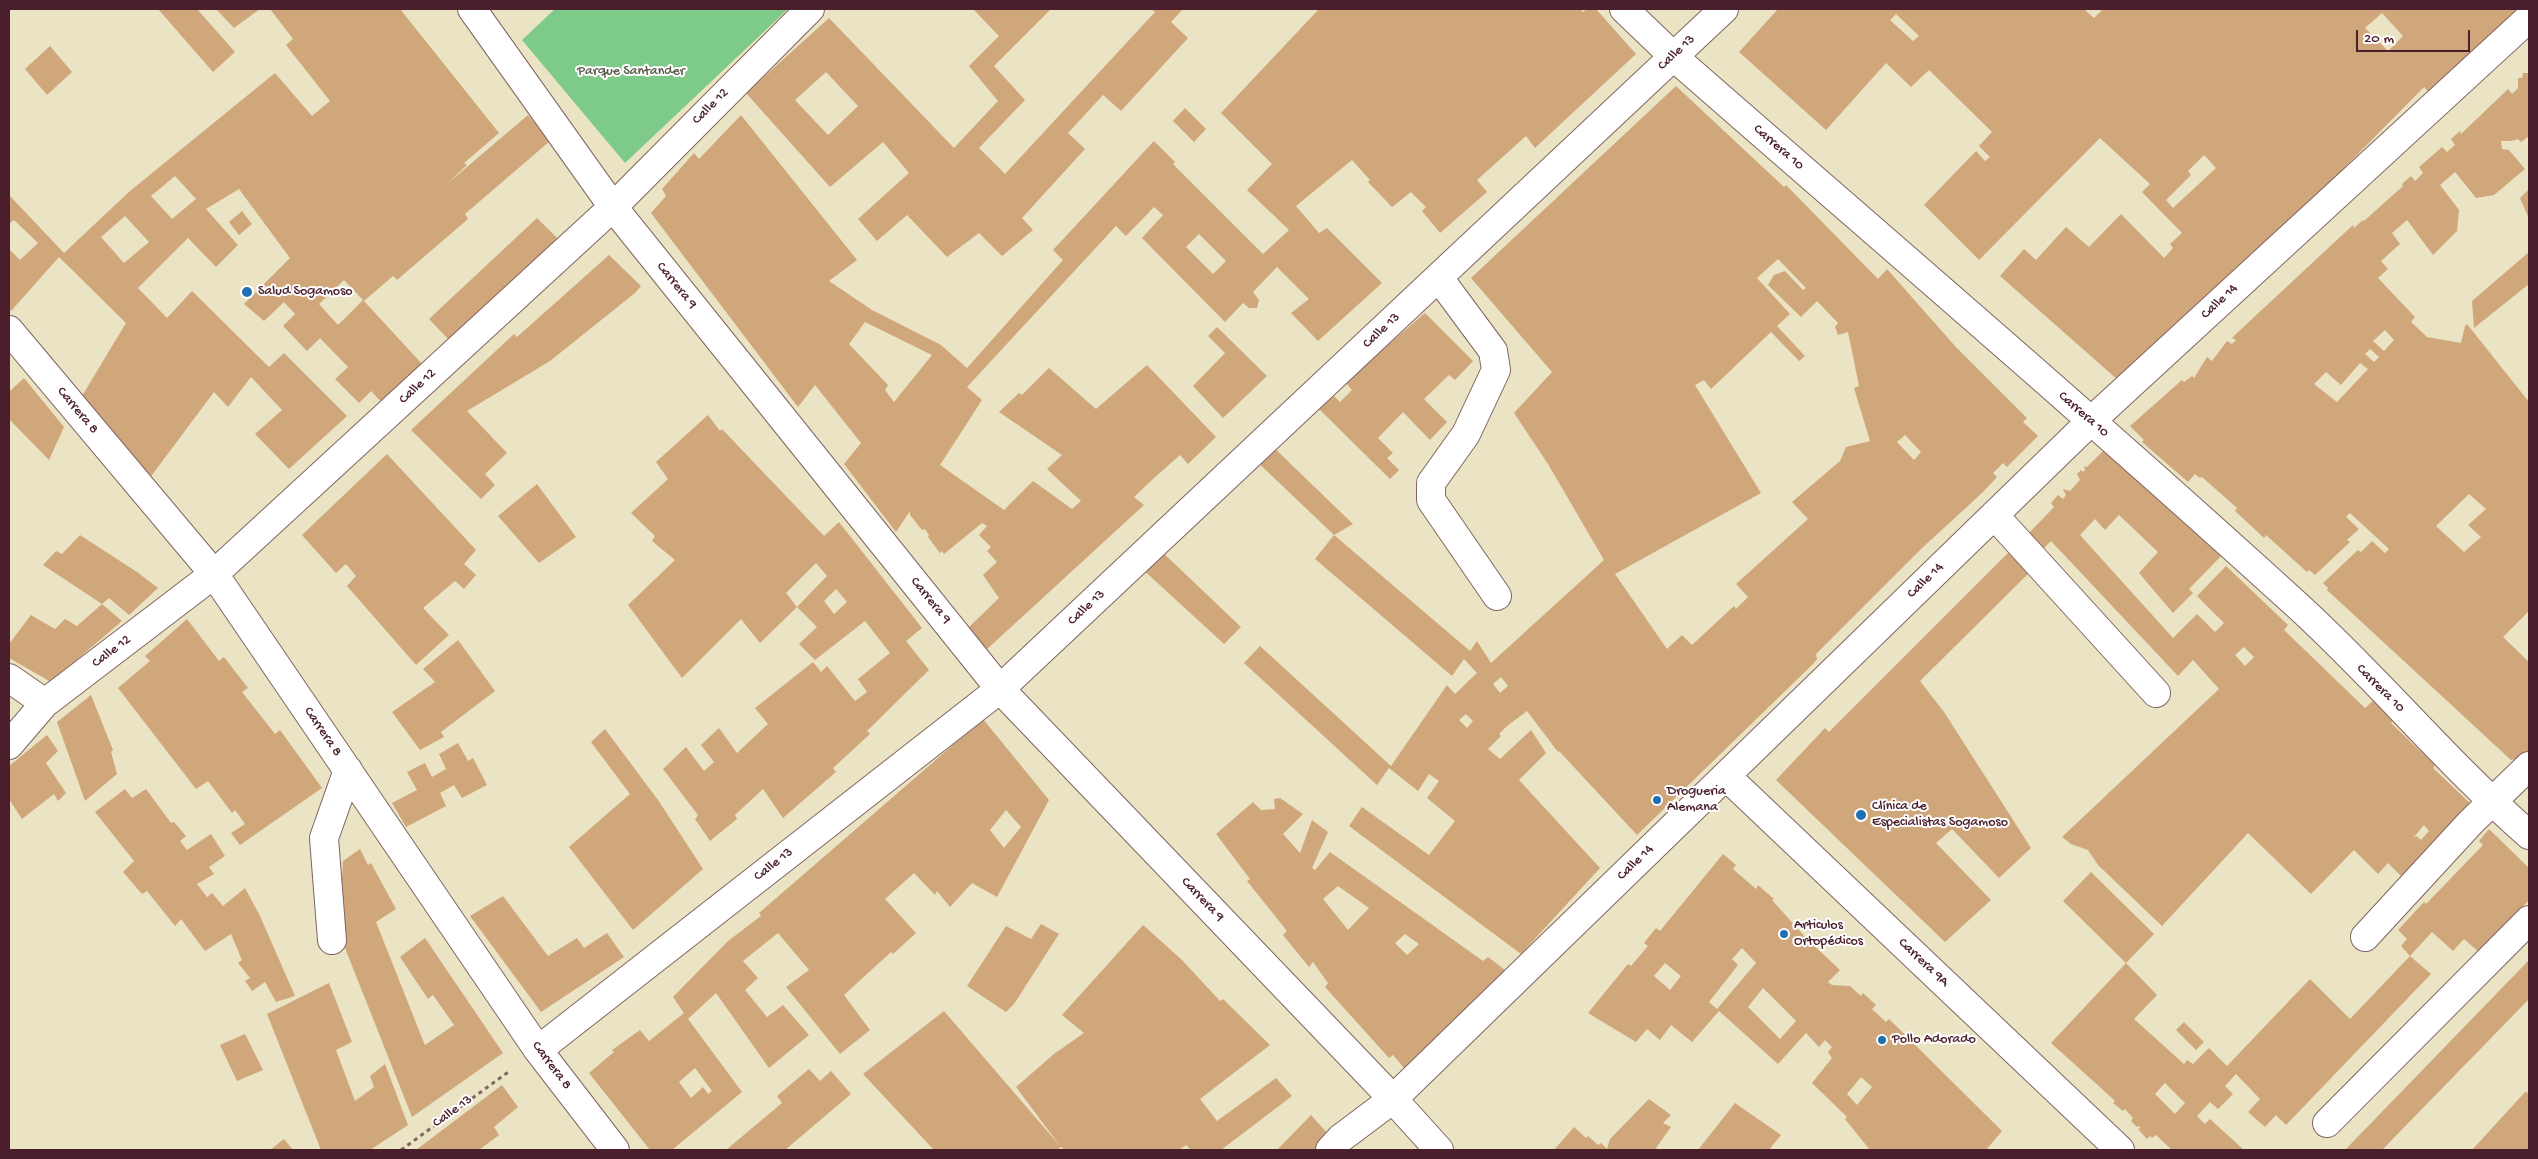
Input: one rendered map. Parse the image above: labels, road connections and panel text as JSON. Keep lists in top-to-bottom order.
{
  "streets": {
    "street": [
      "Calle 13",
      "Calle 12",
      "Carrera 10",
      "Carrera 9",
      "Calle 14",
      "Carrera 8",
      "Carrera 9A"
    ]
  },
  "crossings": [
    ["Calle 13", "Carrera 10"],
    ["Calle 13", "Carrera 9"],
    ["Calle 13", "Carrera 8"],
    ["Calle 12", "Carrera 9"],
    ["Calle 12", "Carrera 8"],
    ["Carrera 10", "Calle 14"],
    ["Carrera 9", "Calle 14"],
    ["Calle 14", "Carrera 9A"]
  ],
  "parks": ["Parque Santander"],
  "places": [
    "Salud Sogamoso",
    "Drogueria Alemana",
    "Clínica de Especialistas Sogamoso",
    "Articulos Ortopédicos",
    "Pollo Adorado"
  ],
  "scale_bar": "20 m"
}
